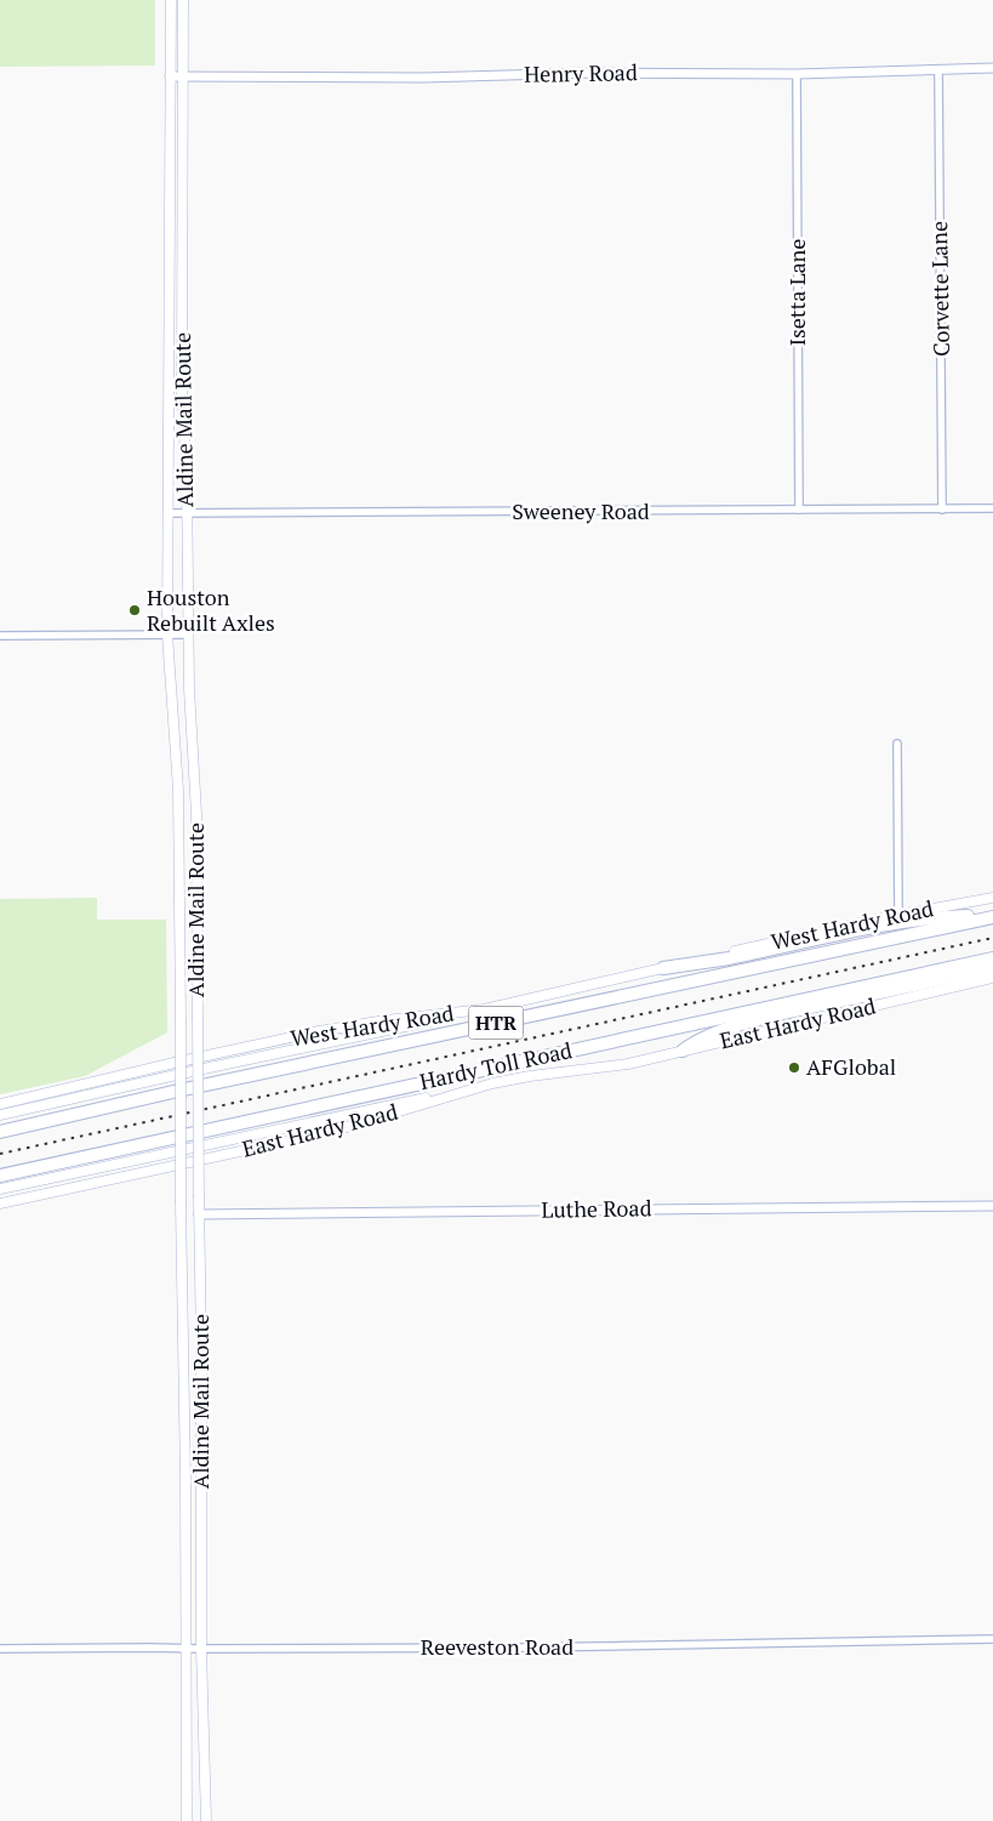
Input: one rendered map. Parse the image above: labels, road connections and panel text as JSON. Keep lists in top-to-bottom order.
{
  "streets": {
    "highway": ["HTR", "Hardy Toll Road"],
    "main road": ["Aldine Mail Route", "West Hardy Road", "East Hardy Road"],
    "street": [
      "Henry Road",
      "Corvette Lane",
      "Isetta Lane",
      "Sweeney Road",
      "Luthe Road",
      "Reeveston Road"
    ]
  },
  "crossings": [
    ["Henry Road", "Corvette Lane"],
    ["Henry Road", "Isetta Lane"],
    ["Henry Road", "Aldine Mail Route"],
    ["Corvette Lane", "Sweeney Road"],
    ["Isetta Lane", "Sweeney Road"],
    ["Aldine Mail Route", "Sweeney Road"],
    ["Aldine Mail Route", "Luthe Road"],
    ["Aldine Mail Route", "Reeveston Road"]
  ],
  "places": ["Houston Rebuilt Axles", "AFGlobal"]
}
